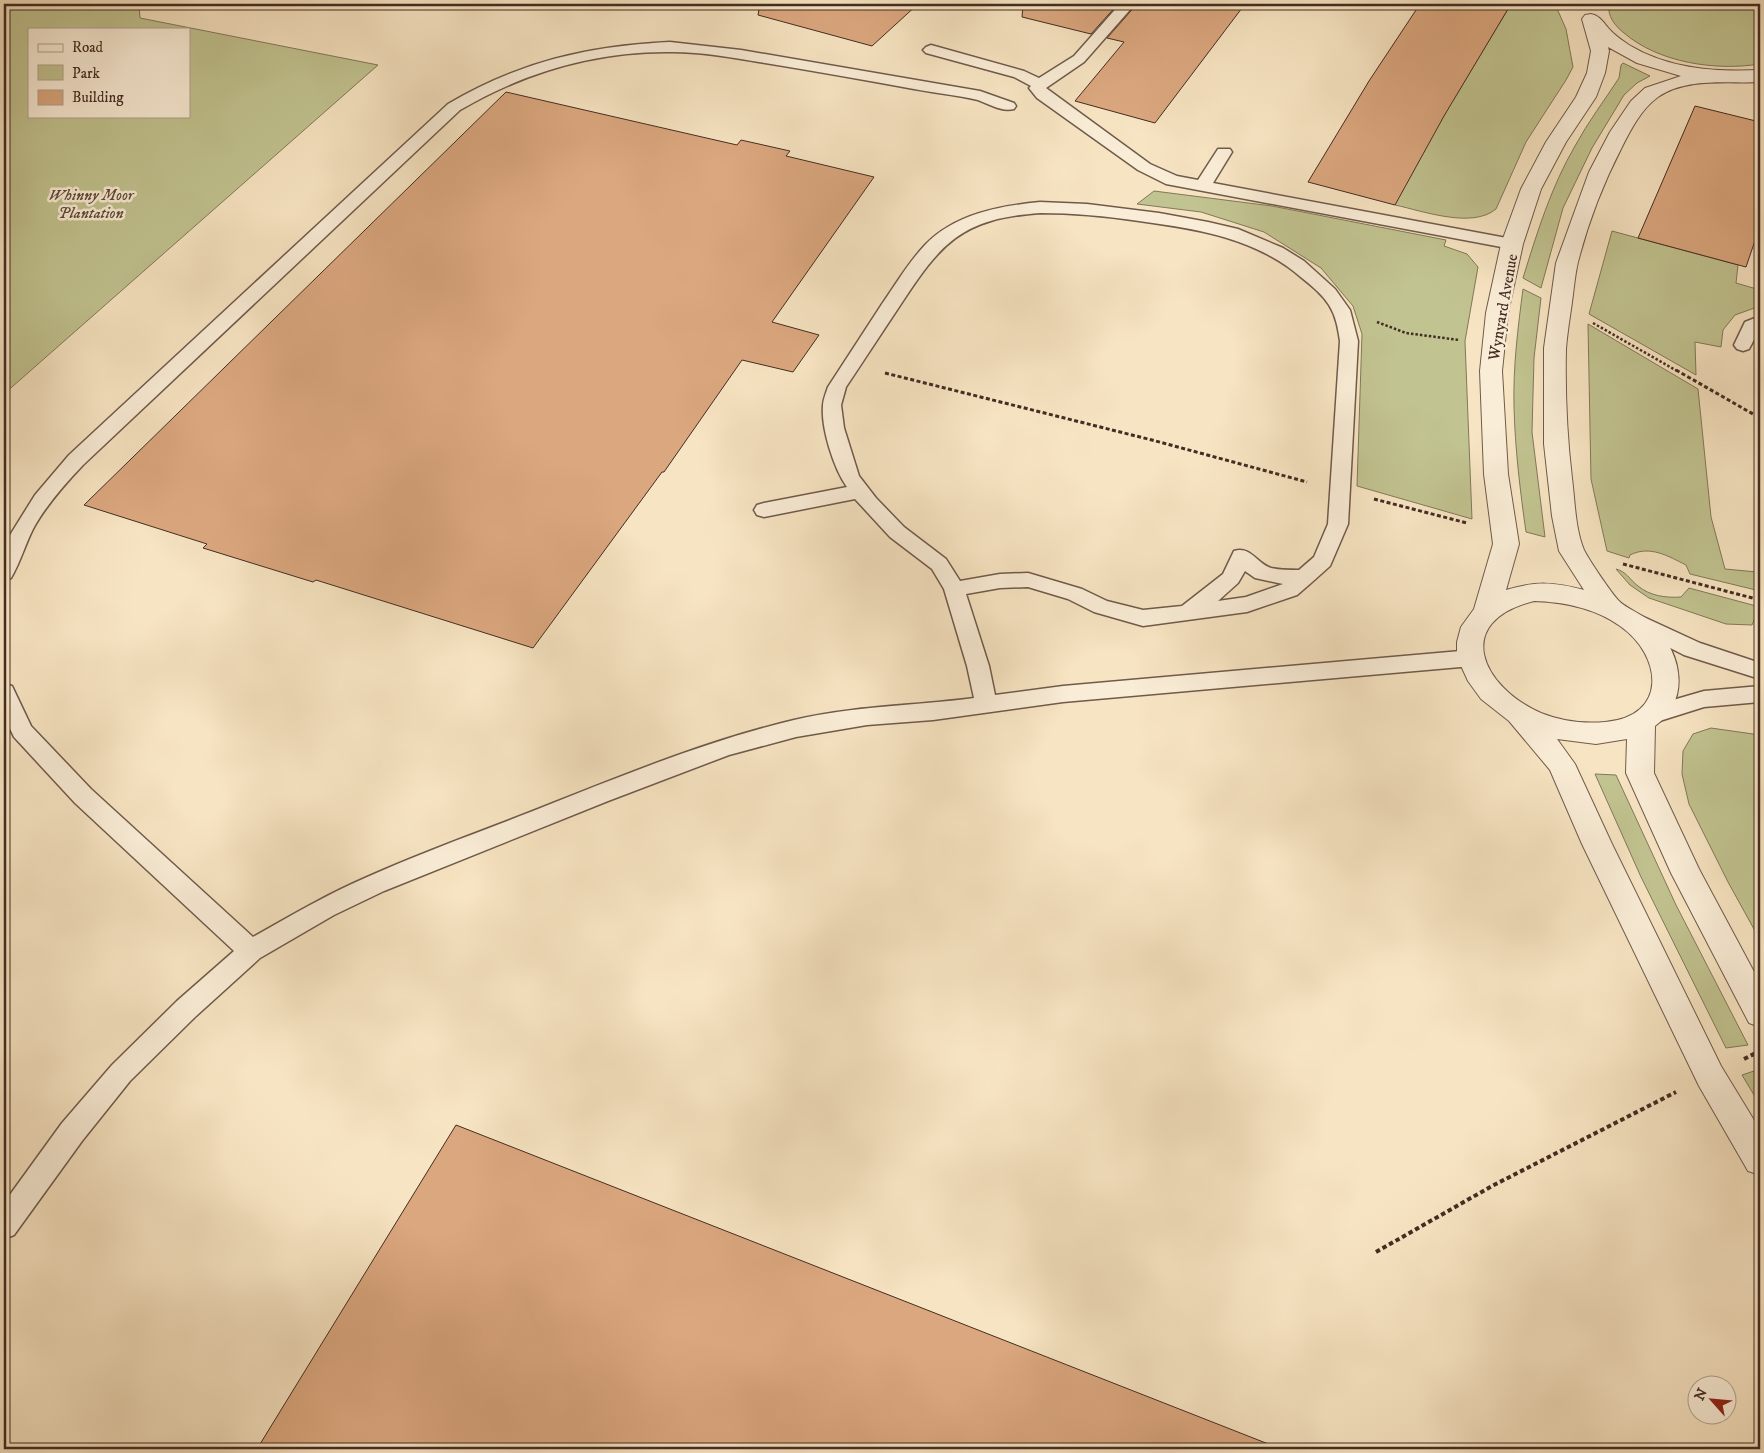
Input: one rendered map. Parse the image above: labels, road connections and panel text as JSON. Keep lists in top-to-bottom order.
{
  "streets": {
    "street": ["Wynyard Avenue"]
  },
  "parks": ["Whinny Moor Plantation"],
  "legend": ["Road", "Park", "Building"],
  "north": "top left"
}
